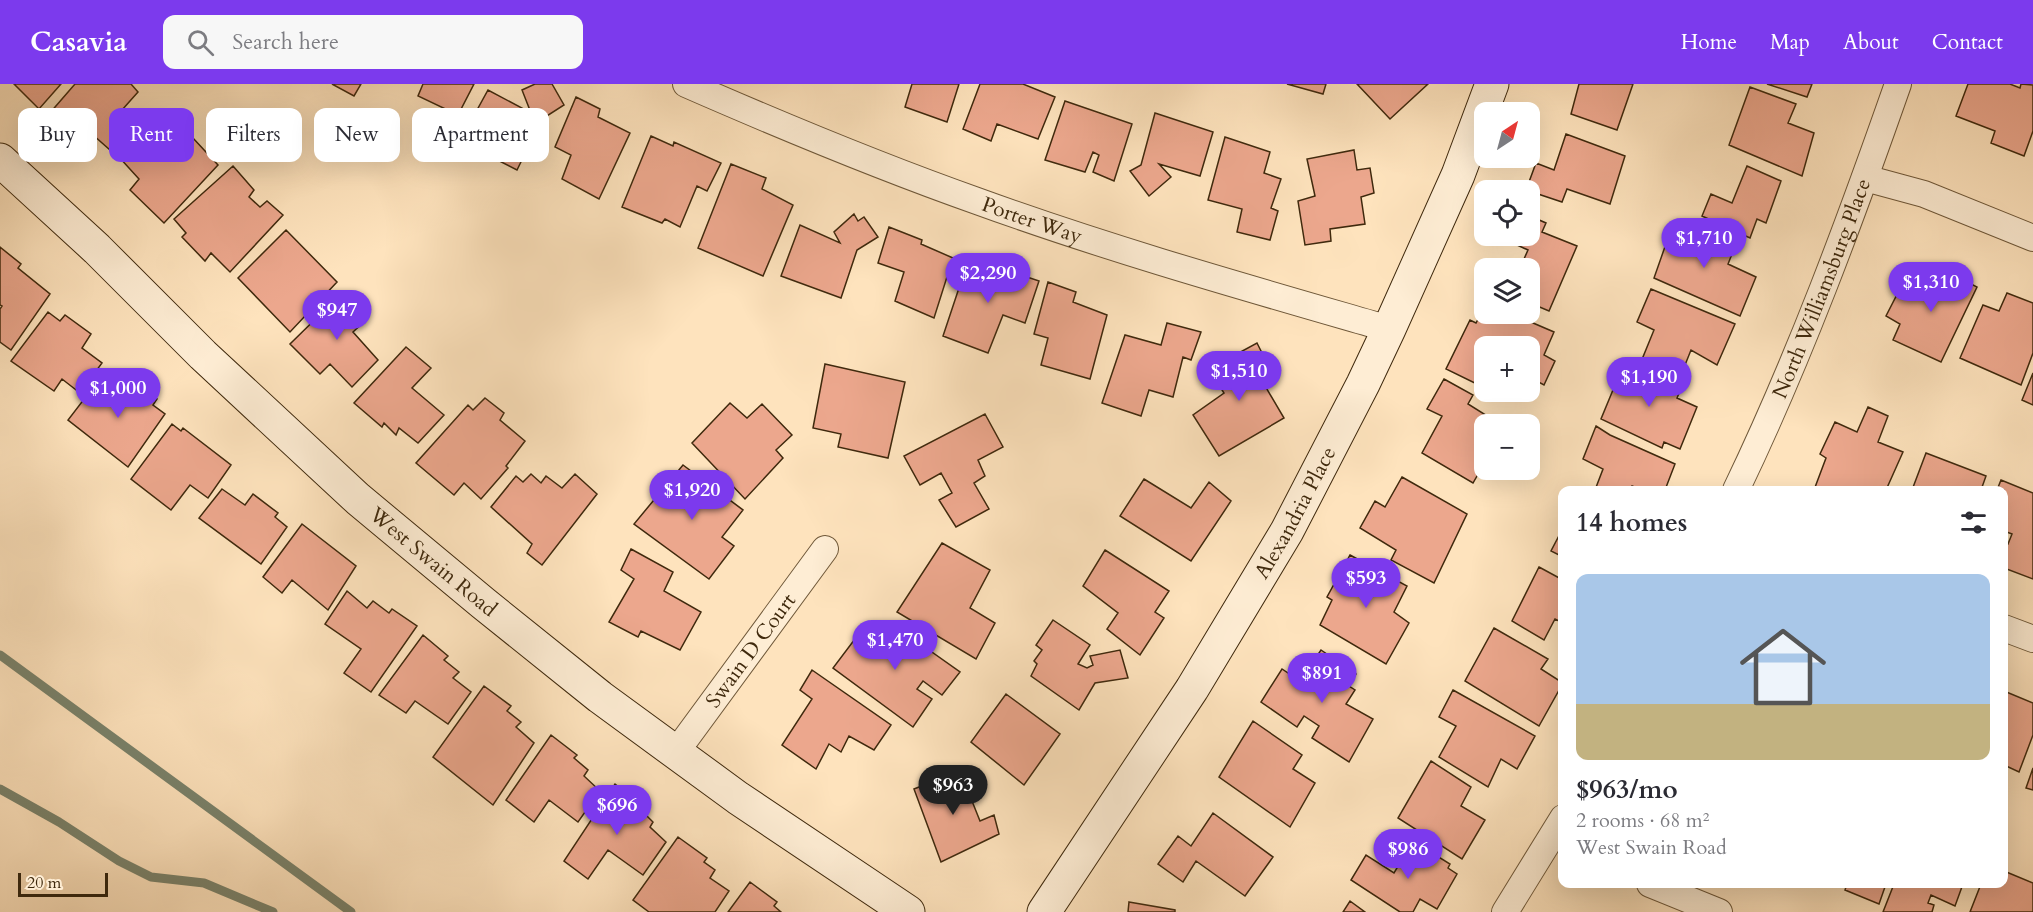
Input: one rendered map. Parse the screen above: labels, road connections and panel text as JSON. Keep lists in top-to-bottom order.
{
  "streets": {
    "street": [
      "Porter Way",
      "North Williamsburg Place",
      "Alexandria Place",
      "West Swain Road",
      "Swain D Court"
    ]
  },
  "crossings": [
    ["Porter Way", "Alexandria Place"],
    ["West Swain Road", "Swain D Court"]
  ],
  "scale_bar": "20 m",
  "north": "top right",
  "page": {
    "header": "Casavia",
    "search": "Search here",
    "nav": [
      "Home",
      "Map",
      "About",
      "Contact"
    ],
    "map_buttons": ["+", "−"],
    "chip": [
      "Buy",
      "Rent",
      "Filters",
      "New",
      "Apartment"
    ],
    "price": [
      "$1,710",
      "$2,290",
      "$1,310",
      "$947",
      "$1,510",
      "$1,190",
      "$1,000",
      "$1,920",
      "$593",
      "$1,470",
      "$891",
      "$963",
      "$696",
      "$986"
    ],
    "heading": "14 homes",
    "list": [
      {
        "name": "$963/mo",
        "note": "2 rooms · 68 m² · West Swain Road"
      }
    ],
    "scale": "20 m"
  }
}
